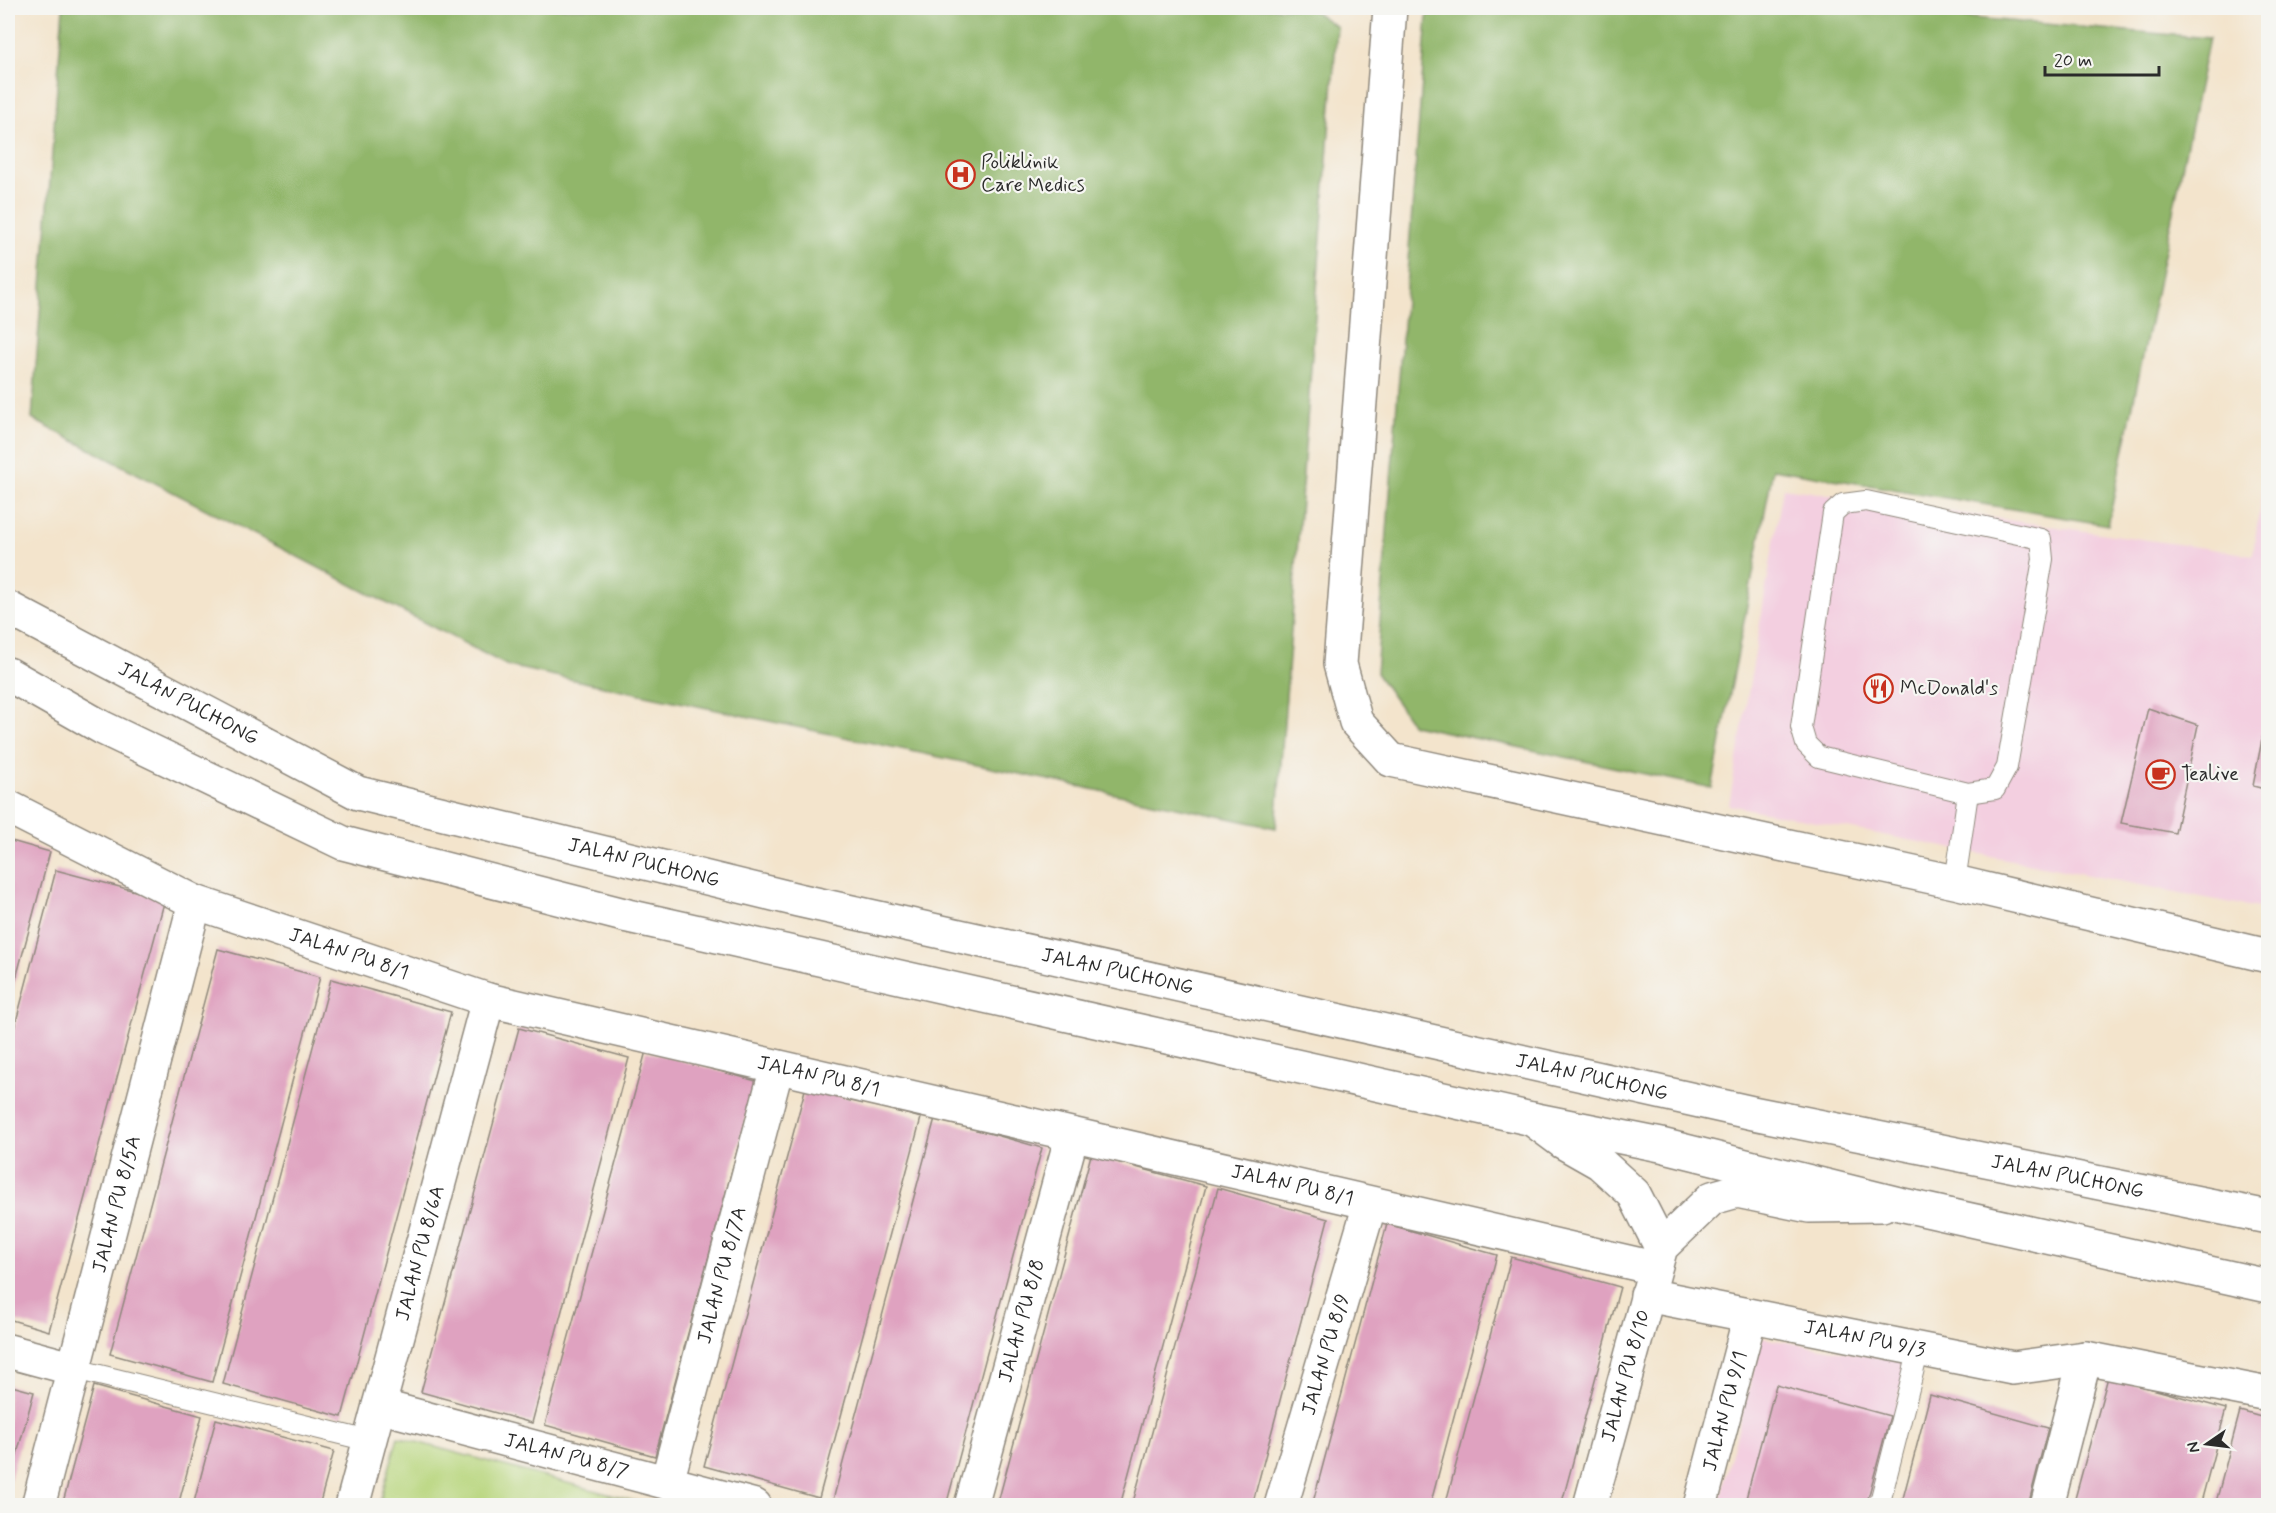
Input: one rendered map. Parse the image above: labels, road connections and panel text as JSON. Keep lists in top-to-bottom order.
{
  "streets": {
    "street": [
      "JALAN PUCHONG",
      "JALAN PU 8/1",
      "JALAN PU 8/5A",
      "JALAN PU 8/6A",
      "JALAN PU 8/7A",
      "JALAN PU 8/8",
      "JALAN PU 9/3",
      "JALAN PU 8/9",
      "JALAN PU 8/10",
      "JALAN PU 9/1",
      "JALAN PU 8/7"
    ]
  },
  "crossings": [
    ["JALAN PU 8/1", "JALAN PU 8/5A"],
    ["JALAN PU 8/1", "JALAN PU 8/6A"],
    ["JALAN PU 8/1", "JALAN PU 8/7A"],
    ["JALAN PU 8/1", "JALAN PU 8/8"],
    ["JALAN PU 8/1", "JALAN PU 9/3"],
    ["JALAN PU 8/1", "JALAN PU 8/9"],
    ["JALAN PU 8/1", "JALAN PU 8/10"],
    ["JALAN PU 8/6A", "JALAN PU 8/7"],
    ["JALAN PU 8/7A", "JALAN PU 8/7"],
    ["JALAN PU 9/3", "JALAN PU 8/10"],
    ["JALAN PU 9/3", "JALAN PU 9/1"]
  ],
  "places": {
    "hospital": ["Poliklinik Care Medics"],
    "restaurant": ["McDonald's"],
    "cafe": ["Tealive"]
  },
  "scale_bar": "20 m",
  "north": "left"
}
